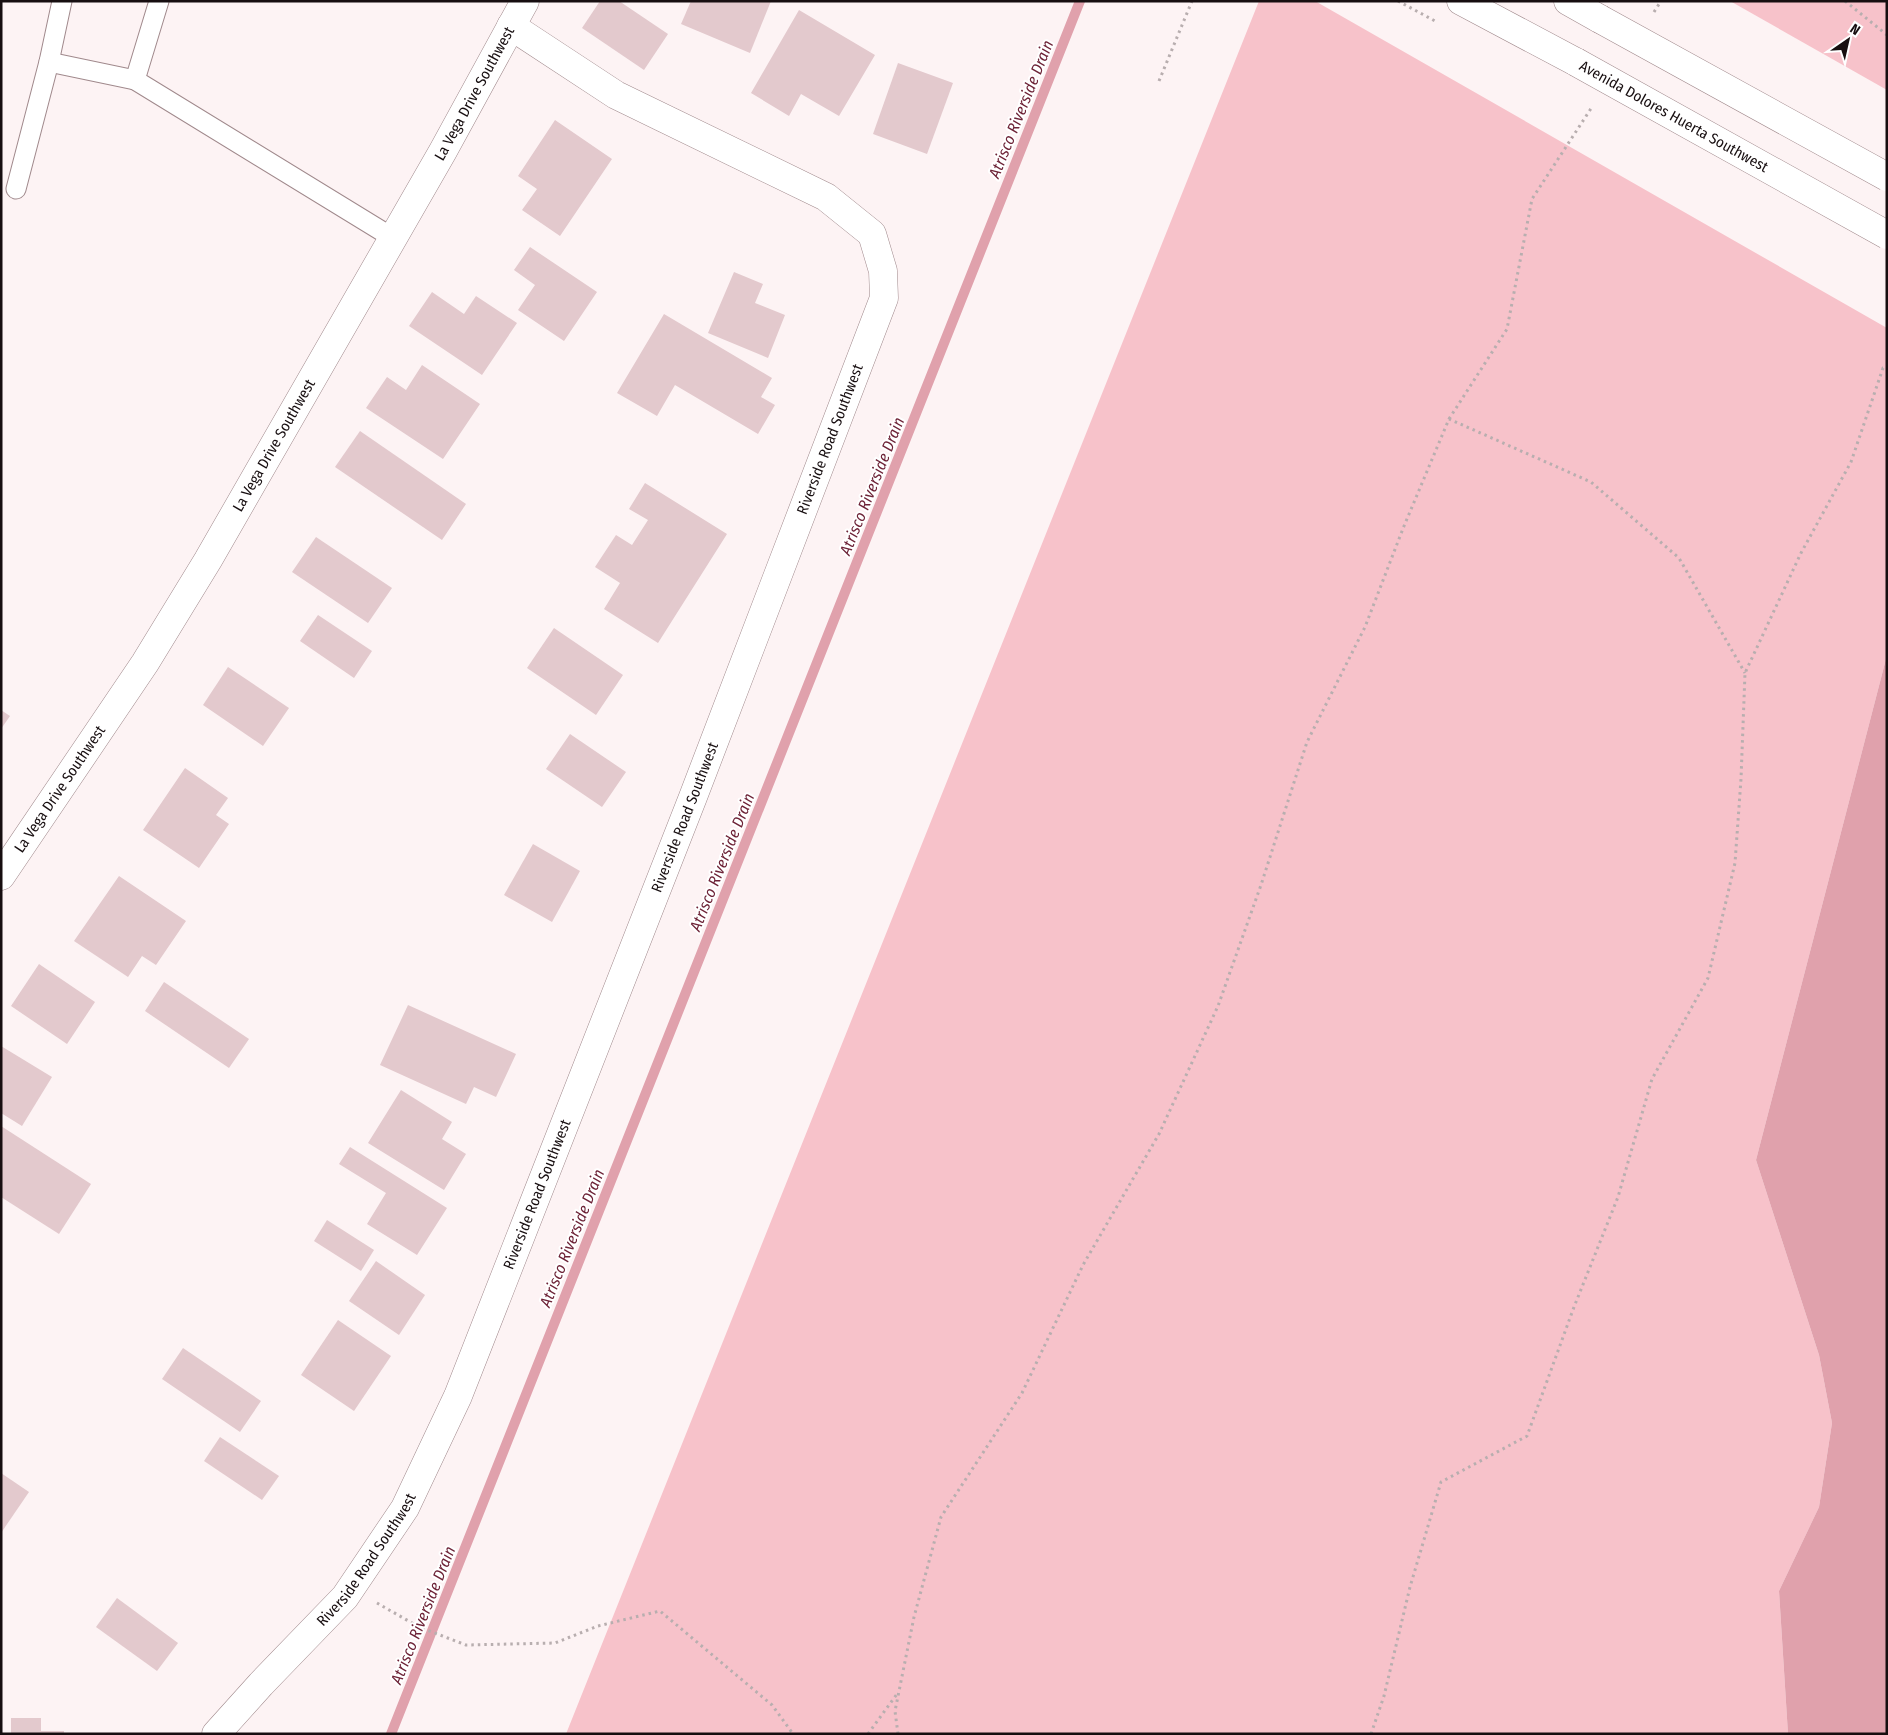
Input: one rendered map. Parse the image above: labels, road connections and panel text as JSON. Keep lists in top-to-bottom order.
{
  "streets": {
    "street": ["La Vega Drive Southwest", "Avenida Dolores Huerta Southwest", "Riverside Road Southwest"]
  },
  "crossings": [
    ["La Vega Drive Southwest", "Riverside Road Southwest"]
  ],
  "water": ["Atrisco Riverside Drain"],
  "north": "top right"
}
